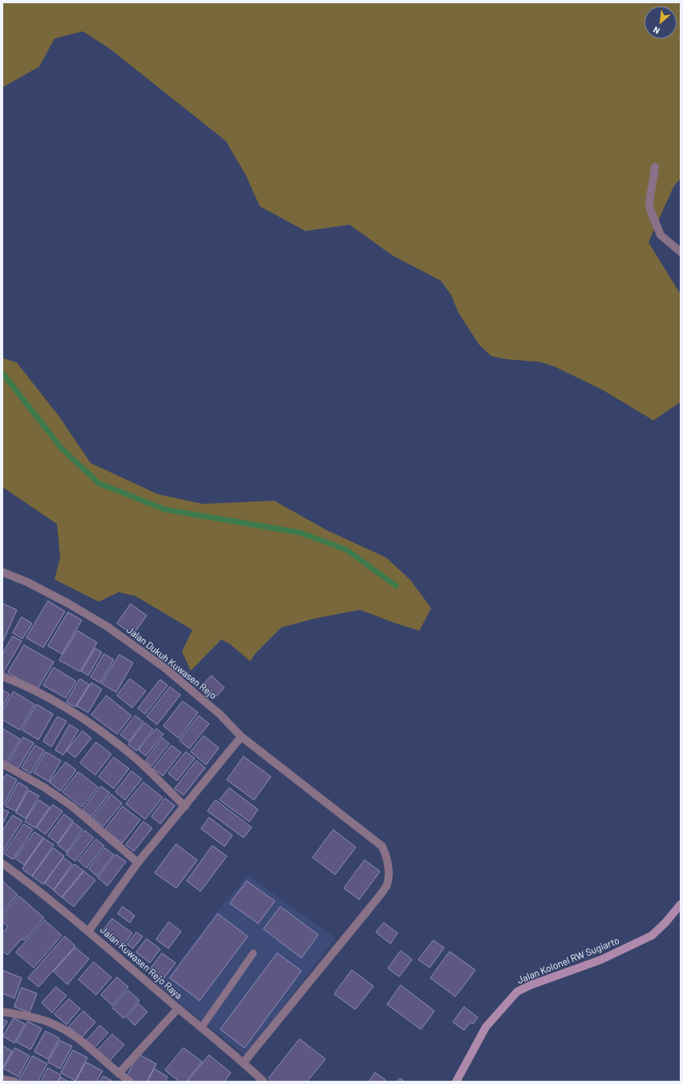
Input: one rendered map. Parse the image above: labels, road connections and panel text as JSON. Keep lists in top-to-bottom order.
{
  "streets": {
    "main road": ["Jalan Kolonel RW Sugiarto"],
    "street": ["Jalan Dukuh Kuwasen Rejo", "Jalan Kuwasen Rejo Raya"]
  },
  "crossings": [
    ["Jalan Dukuh Kuwasen Rejo", "Jalan Kuwasen Rejo Raya"]
  ],
  "north": "bottom left"
}
